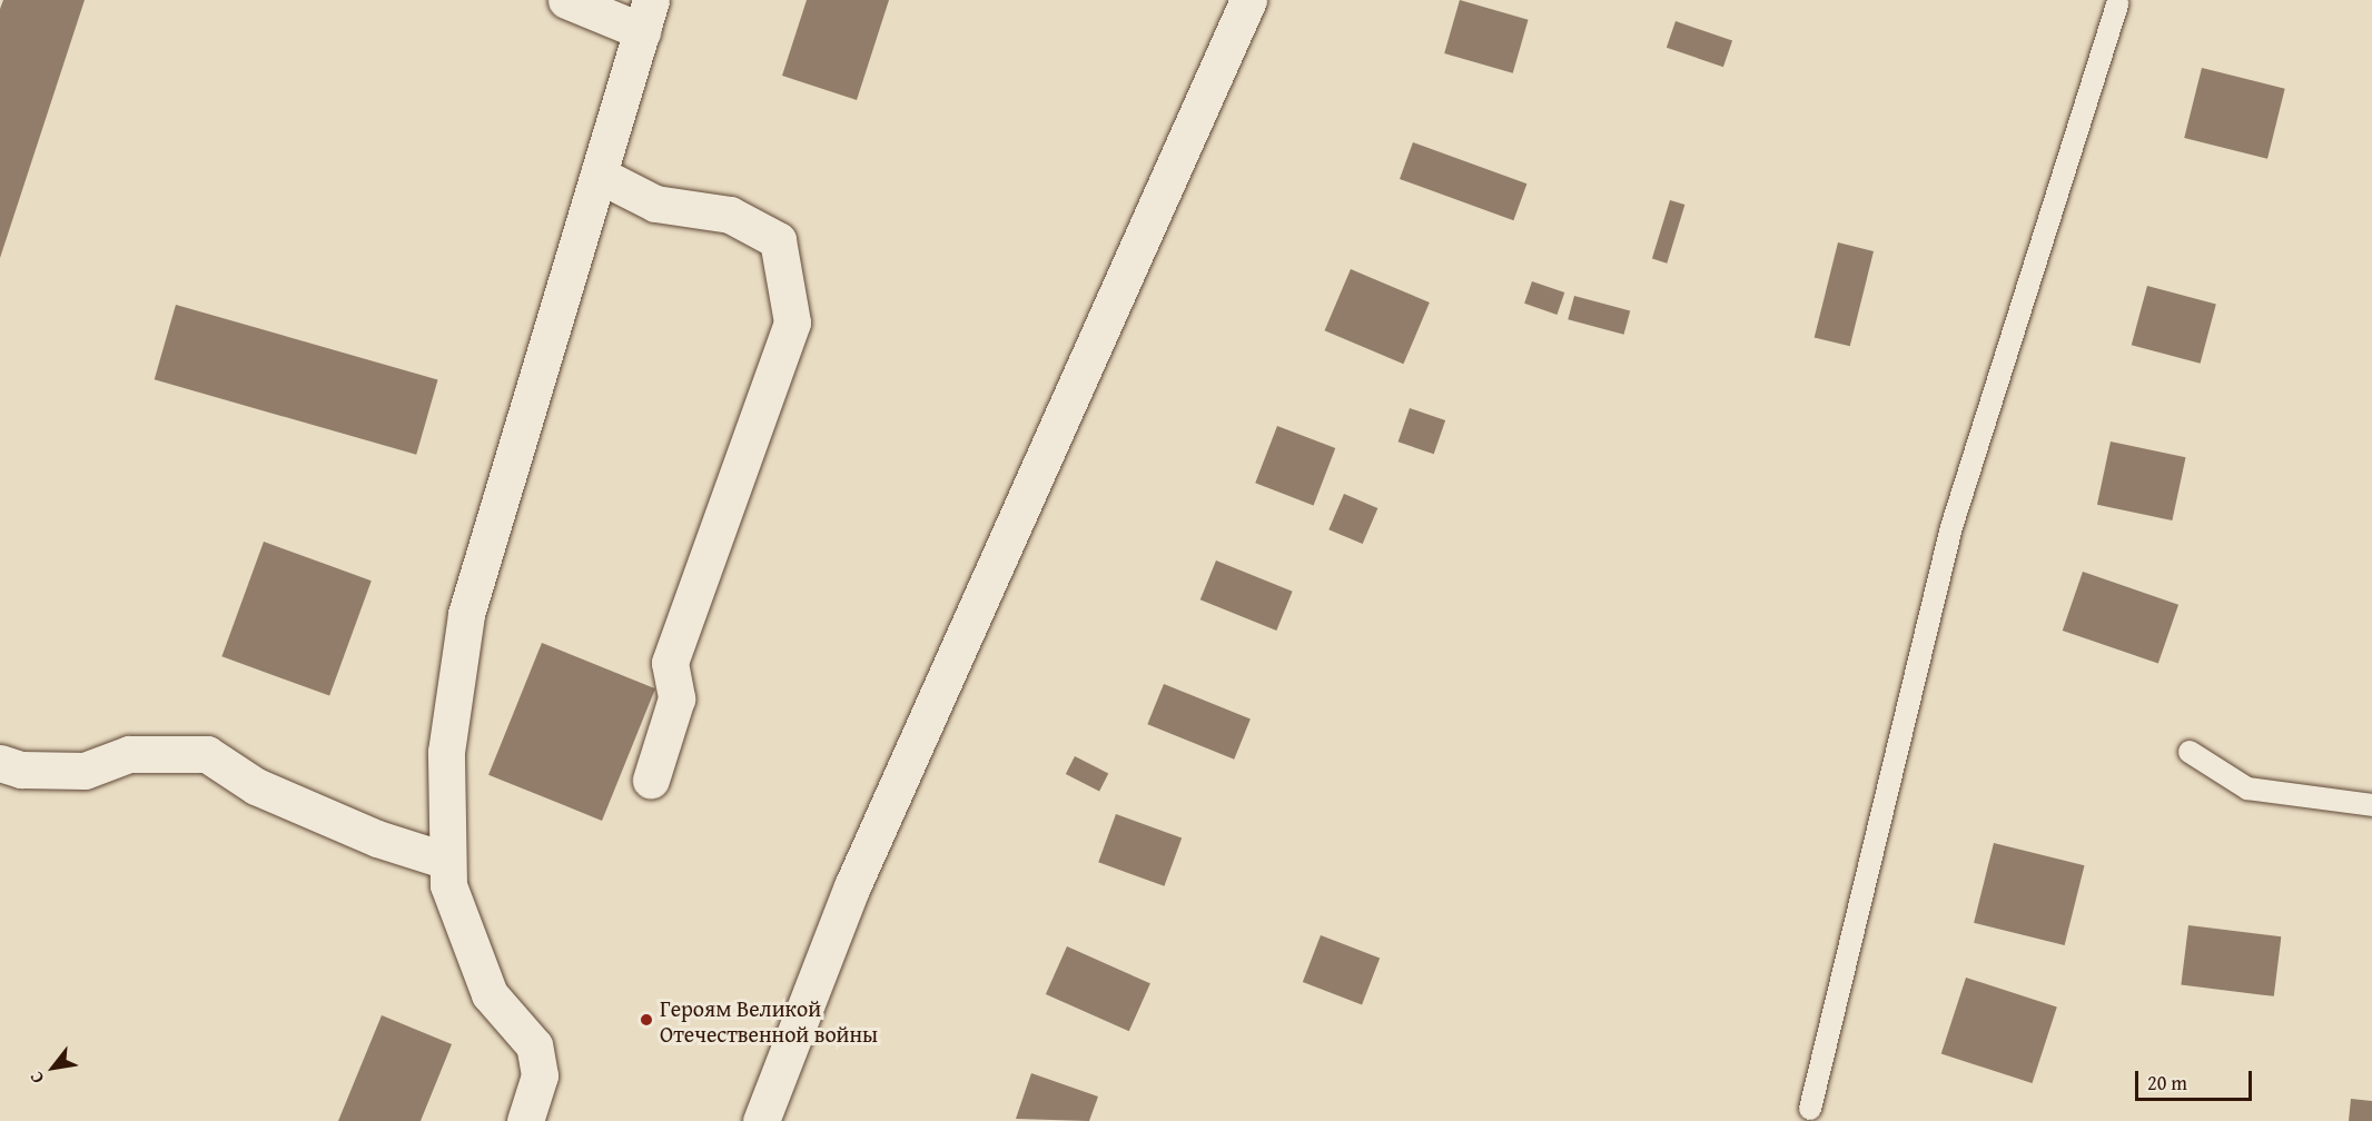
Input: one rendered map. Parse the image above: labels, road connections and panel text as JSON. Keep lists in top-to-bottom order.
{
  "places": ["Героям Великой Отечественной войны"],
  "scale_bar": "20 m",
  "north": "bottom left"
}
